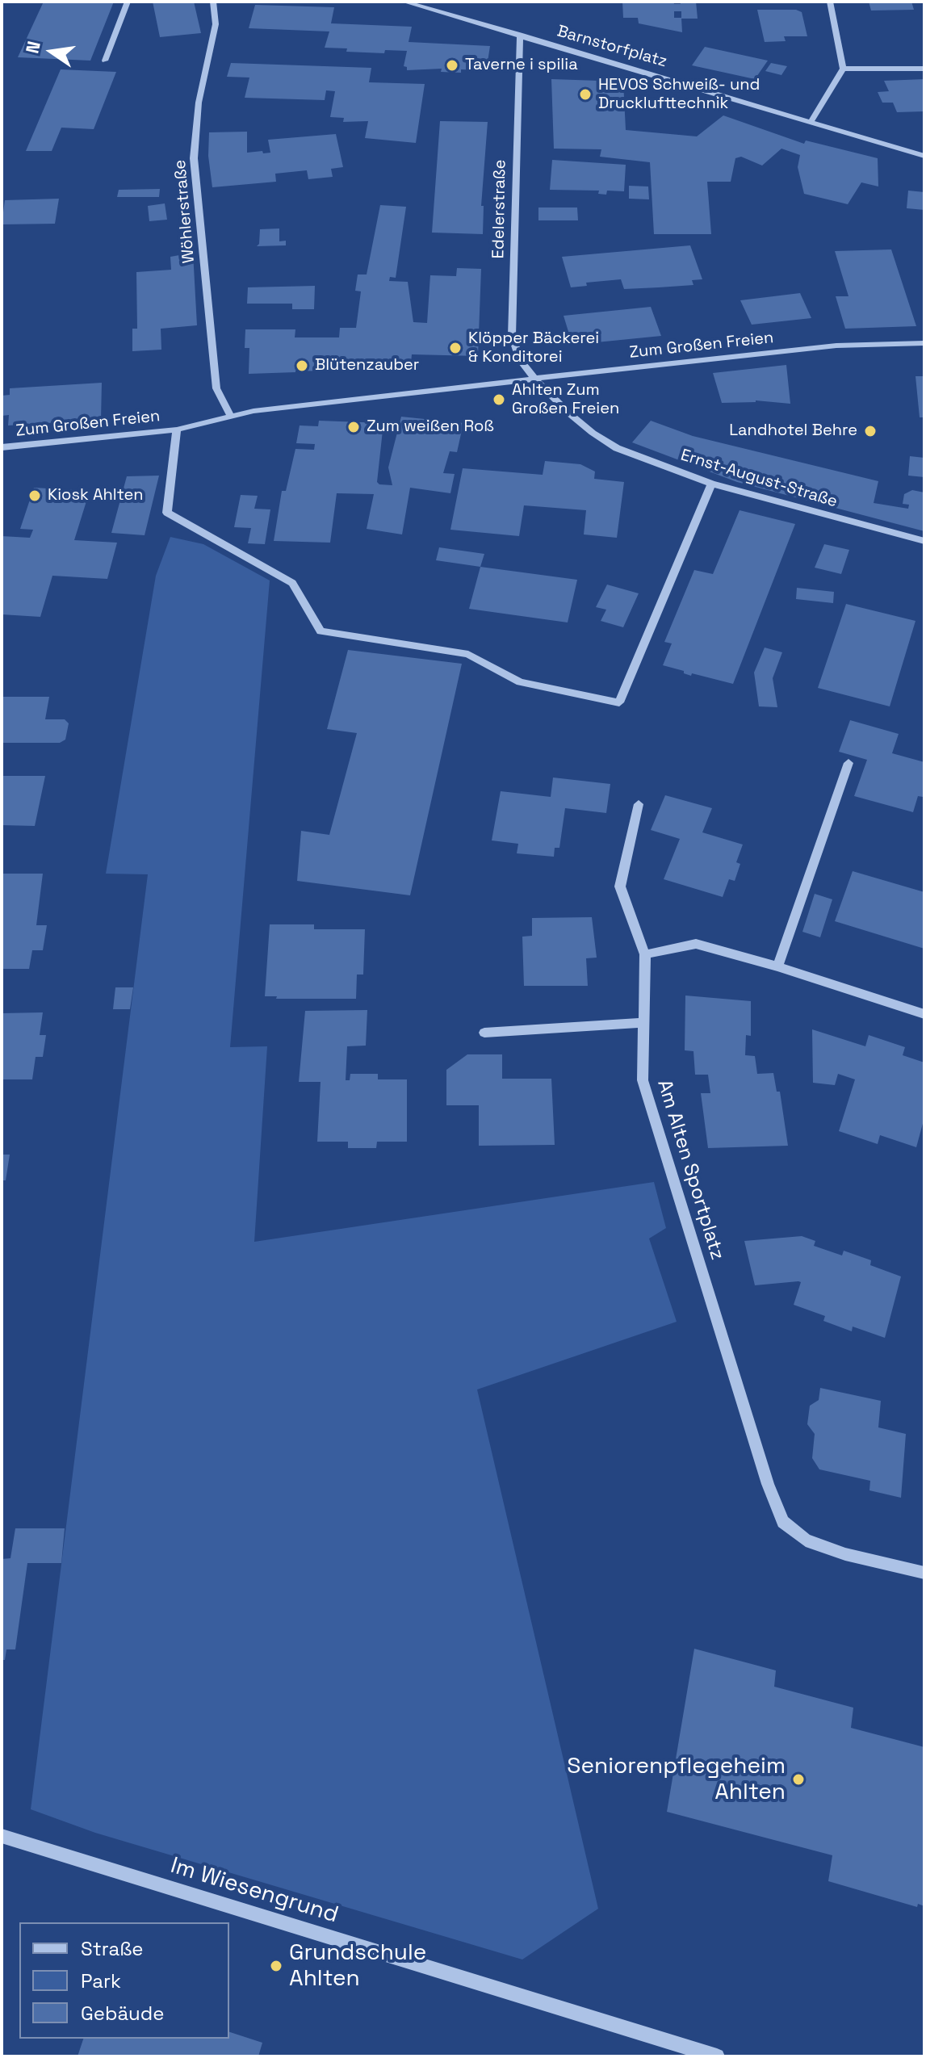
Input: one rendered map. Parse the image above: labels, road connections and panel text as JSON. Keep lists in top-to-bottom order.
{
  "streets": {
    "street": [
      "Barnstorfplatz",
      "Edelerstraße",
      "Wöhlerstraße",
      "Zum Großen Freien",
      "Ernst-August-Straße",
      "Am Alten Sportplatz",
      "Im Wiesengrund"
    ]
  },
  "crossings": [
    ["Barnstorfplatz", "Edelerstraße"],
    ["Edelerstraße", "Zum Großen Freien"],
    ["Edelerstraße", "Ernst-August-Straße"],
    ["Wöhlerstraße", "Zum Großen Freien"],
    ["Zum Großen Freien", "Ernst-August-Straße"]
  ],
  "places": [
    "Taverne i spilia",
    "HEVOS Schweiß- und Drucklufttechnik",
    "Klöpper Bäckerei & Konditorei",
    "Blütenzauber",
    "Ahlten Zum Großen Freien",
    "Zum weißen Roß",
    "Landhotel Behre",
    "Kiosk Ahlten",
    "Seniorenpflegeheim Ahlten",
    "Grundschule Ahlten"
  ],
  "legend": ["Straße", "Park", "Gebäude"],
  "north": "left"
}
